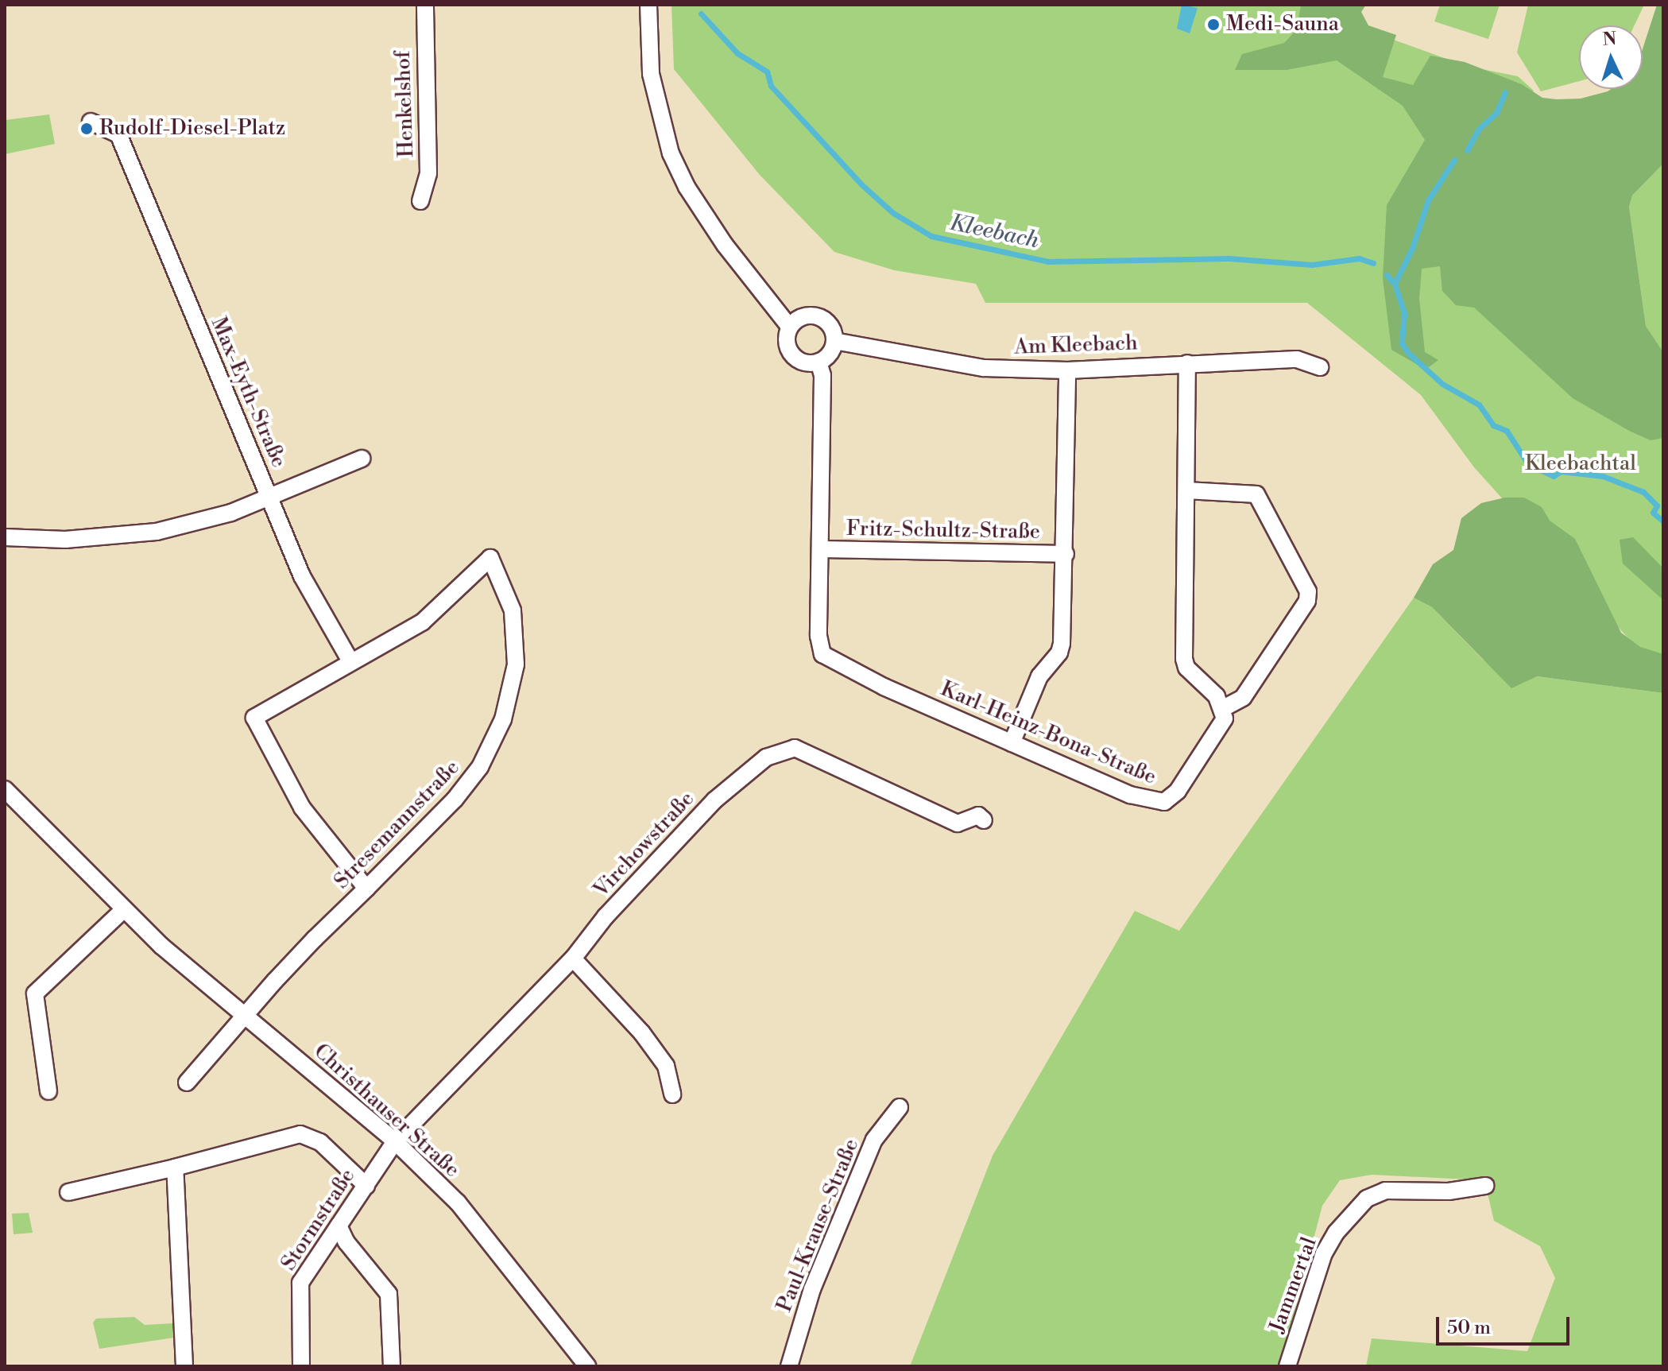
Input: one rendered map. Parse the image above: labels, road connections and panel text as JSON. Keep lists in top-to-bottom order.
{
  "streets": {
    "street": [
      "Henkelshof",
      "Am Kleebach",
      "Max-Eyth-Straße",
      "Fritz-Schultz-Straße",
      "Karl-Heinz-Bona-Straße",
      "Stresemannstraße",
      "Virchowstraße",
      "Christhauser Straße",
      "Stormstraße",
      "Paul-Krause-Straße",
      "Jammertal"
    ]
  },
  "crossings": [
    ["Am Kleebach", "Fritz-Schultz-Straße"],
    ["Am Kleebach", "Karl-Heinz-Bona-Straße"],
    ["Max-Eyth-Straße", "Stresemannstraße"],
    ["Fritz-Schultz-Straße", "Karl-Heinz-Bona-Straße"],
    ["Stresemannstraße", "Christhauser Straße"],
    ["Virchowstraße", "Christhauser Straße"],
    ["Virchowstraße", "Stormstraße"],
    ["Christhauser Straße", "Stormstraße"]
  ],
  "water": ["Kleebach"],
  "parks": ["Kleebachtal"],
  "places": ["Medi-Sauna", "Rudolf-Diesel-Platz"],
  "scale_bar": "50 m",
  "north": "top"
}
